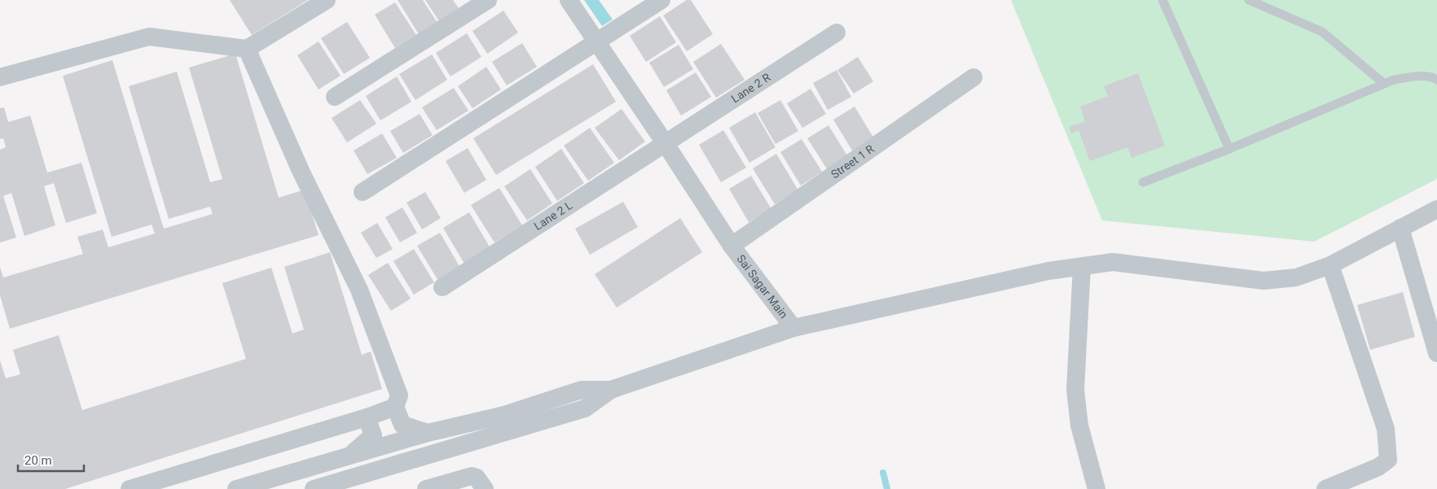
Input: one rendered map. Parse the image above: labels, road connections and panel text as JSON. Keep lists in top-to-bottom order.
{
  "streets": {
    "street": [
      "Lane 2 R",
      "Street 1 R",
      "Lane 2 L",
      "Sai Sagar Main"
    ]
  },
  "crossings": [
    ["Lane 2 R", "Lane 2 L"],
    ["Lane 2 R", "Sai Sagar Main"],
    ["Street 1 R", "Sai Sagar Main"],
    ["Lane 2 L", "Sai Sagar Main"]
  ],
  "scale_bar": "20 m"
}
